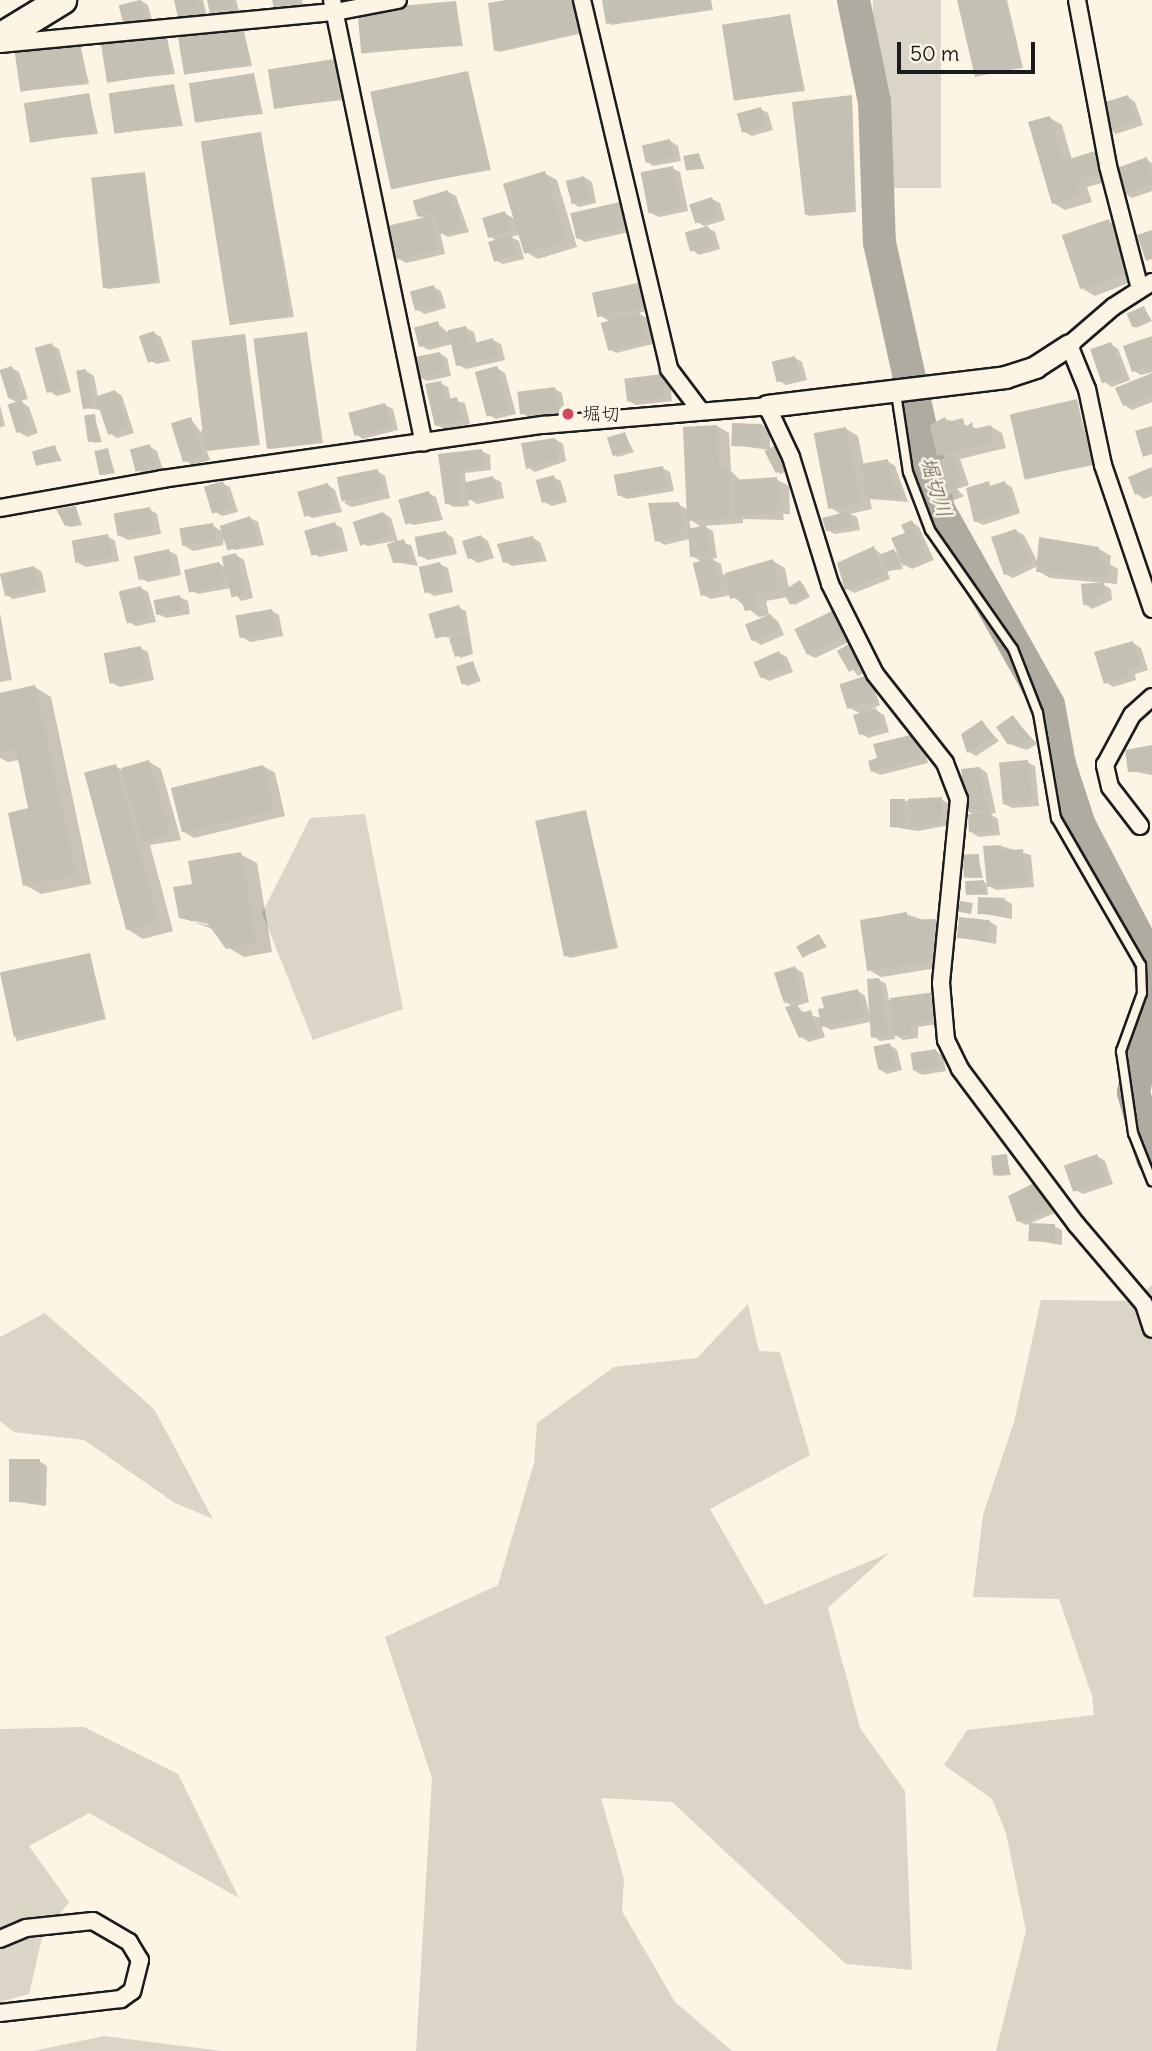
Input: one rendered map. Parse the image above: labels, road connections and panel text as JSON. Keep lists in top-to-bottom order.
{
  "water": ["堀切川"],
  "places": ["堀切"],
  "scale_bar": "50 m"
}
